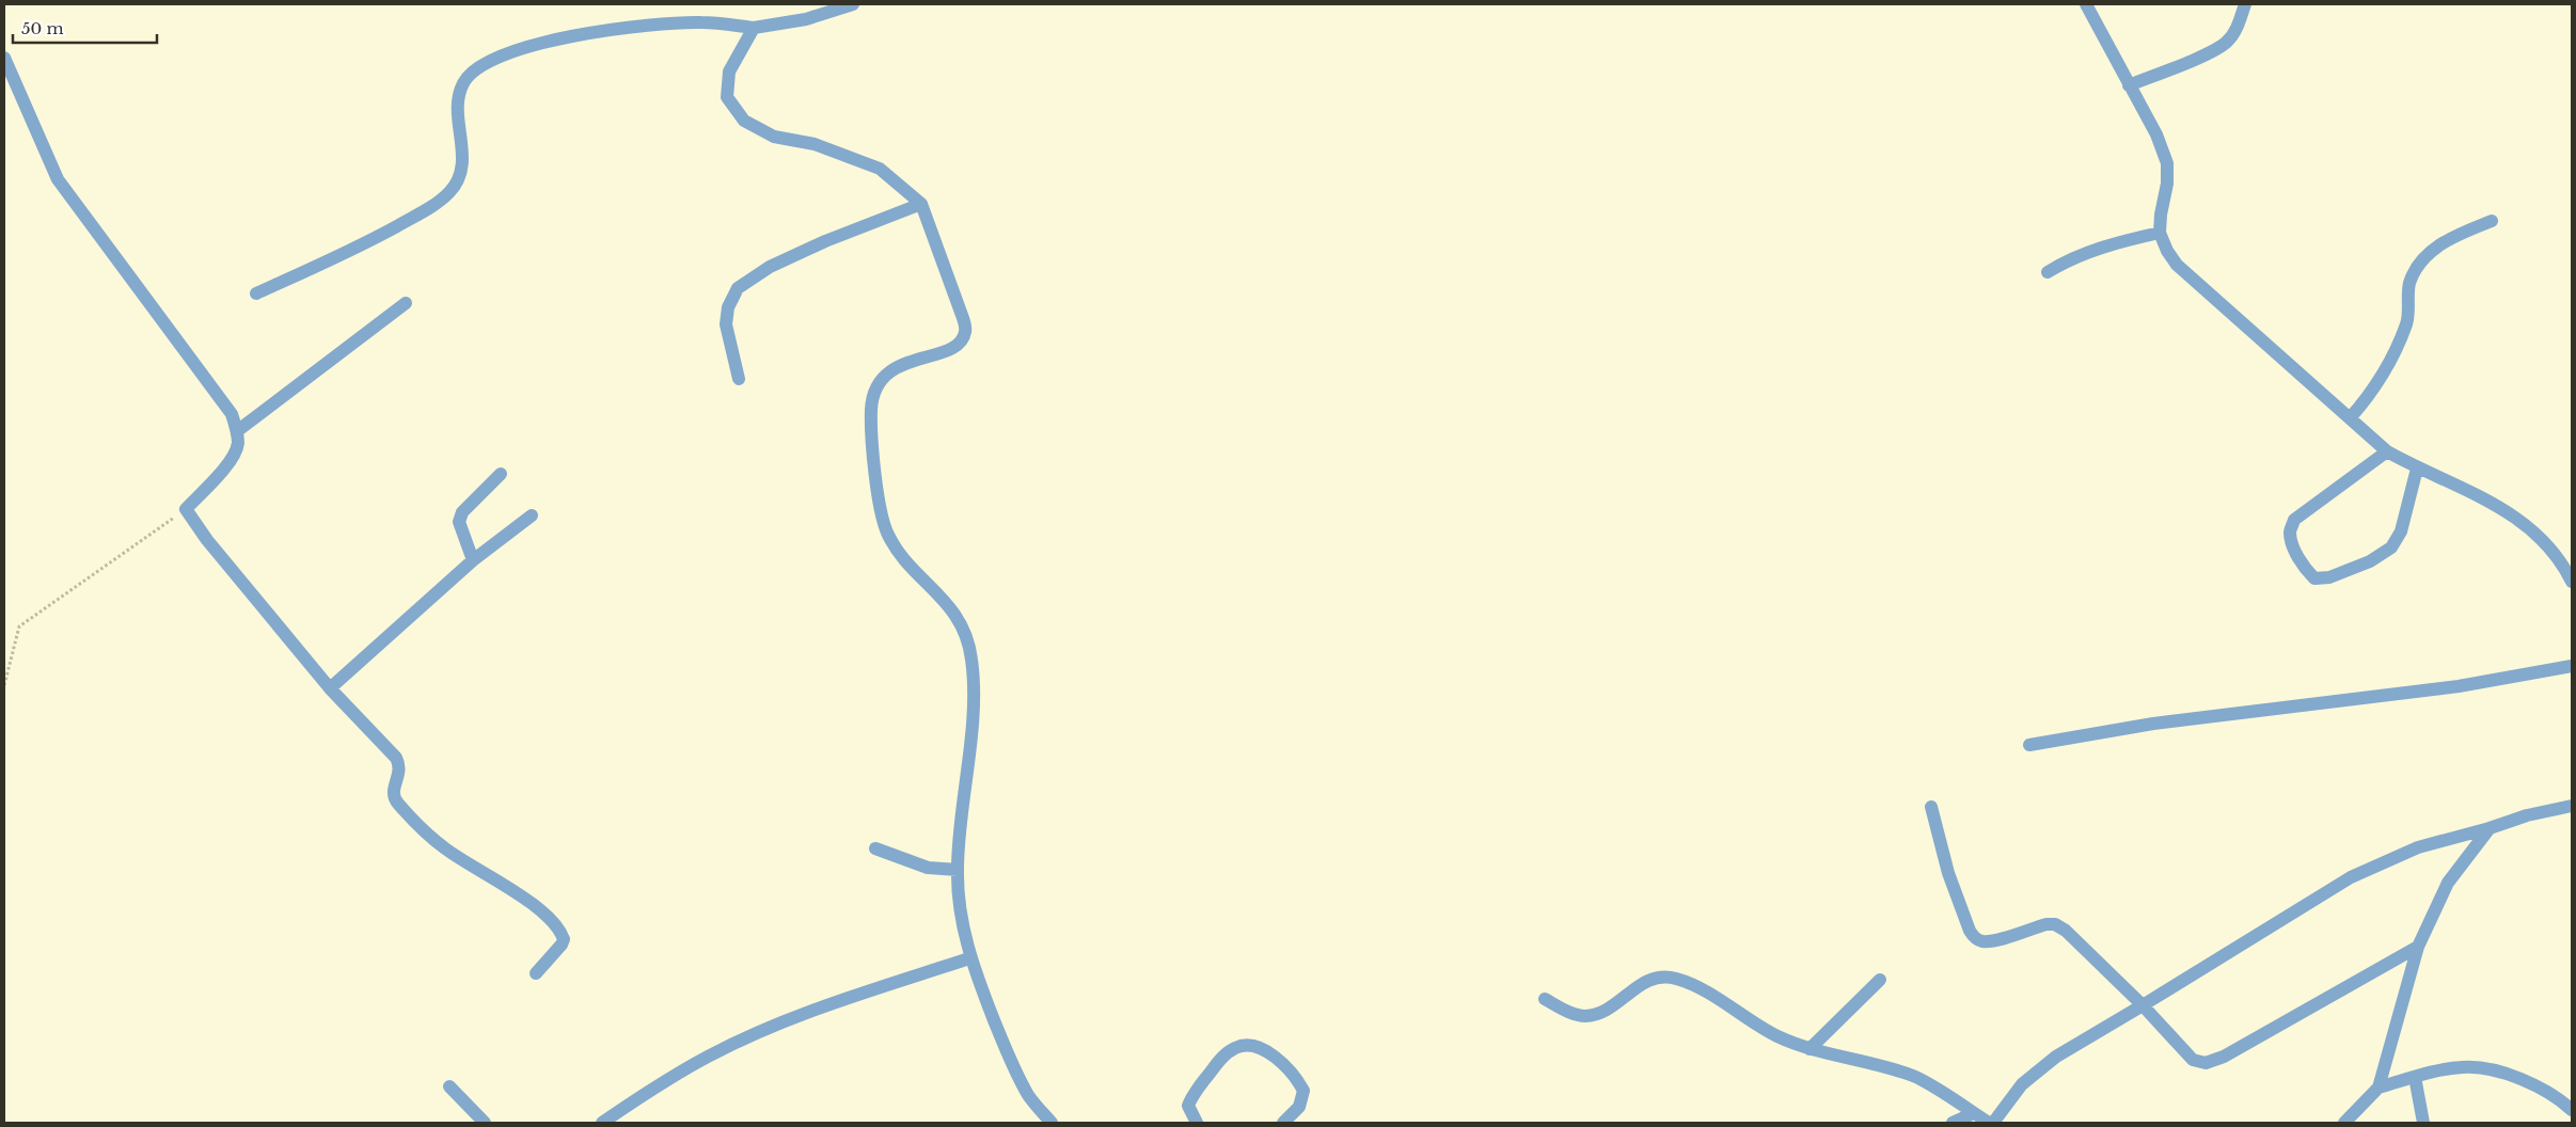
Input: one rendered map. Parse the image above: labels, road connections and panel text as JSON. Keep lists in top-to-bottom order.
{
  "scale_bar": "50 m"
}
